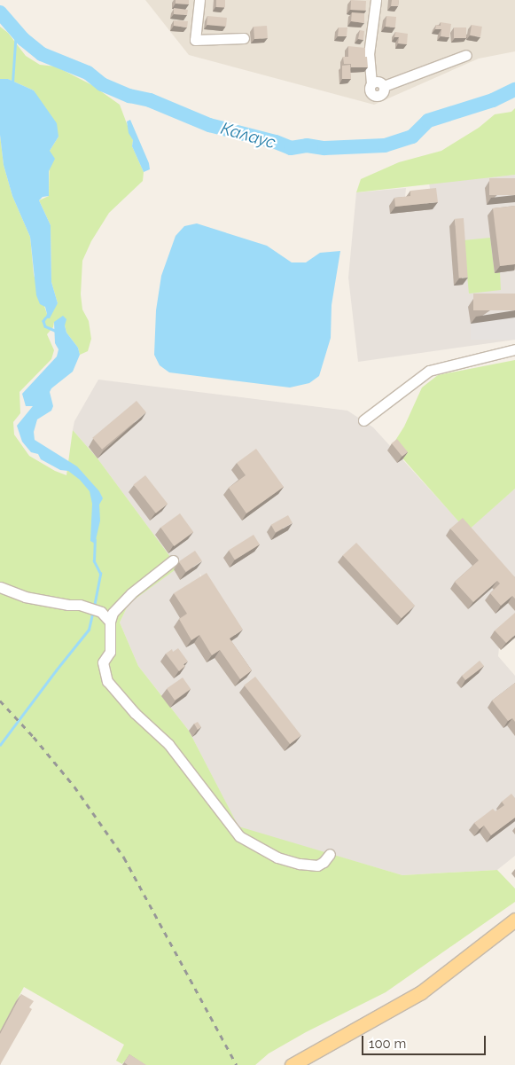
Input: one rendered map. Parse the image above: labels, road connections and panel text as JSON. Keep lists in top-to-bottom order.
{
  "water": ["Калаус"],
  "scale_bar": "100 m"
}
